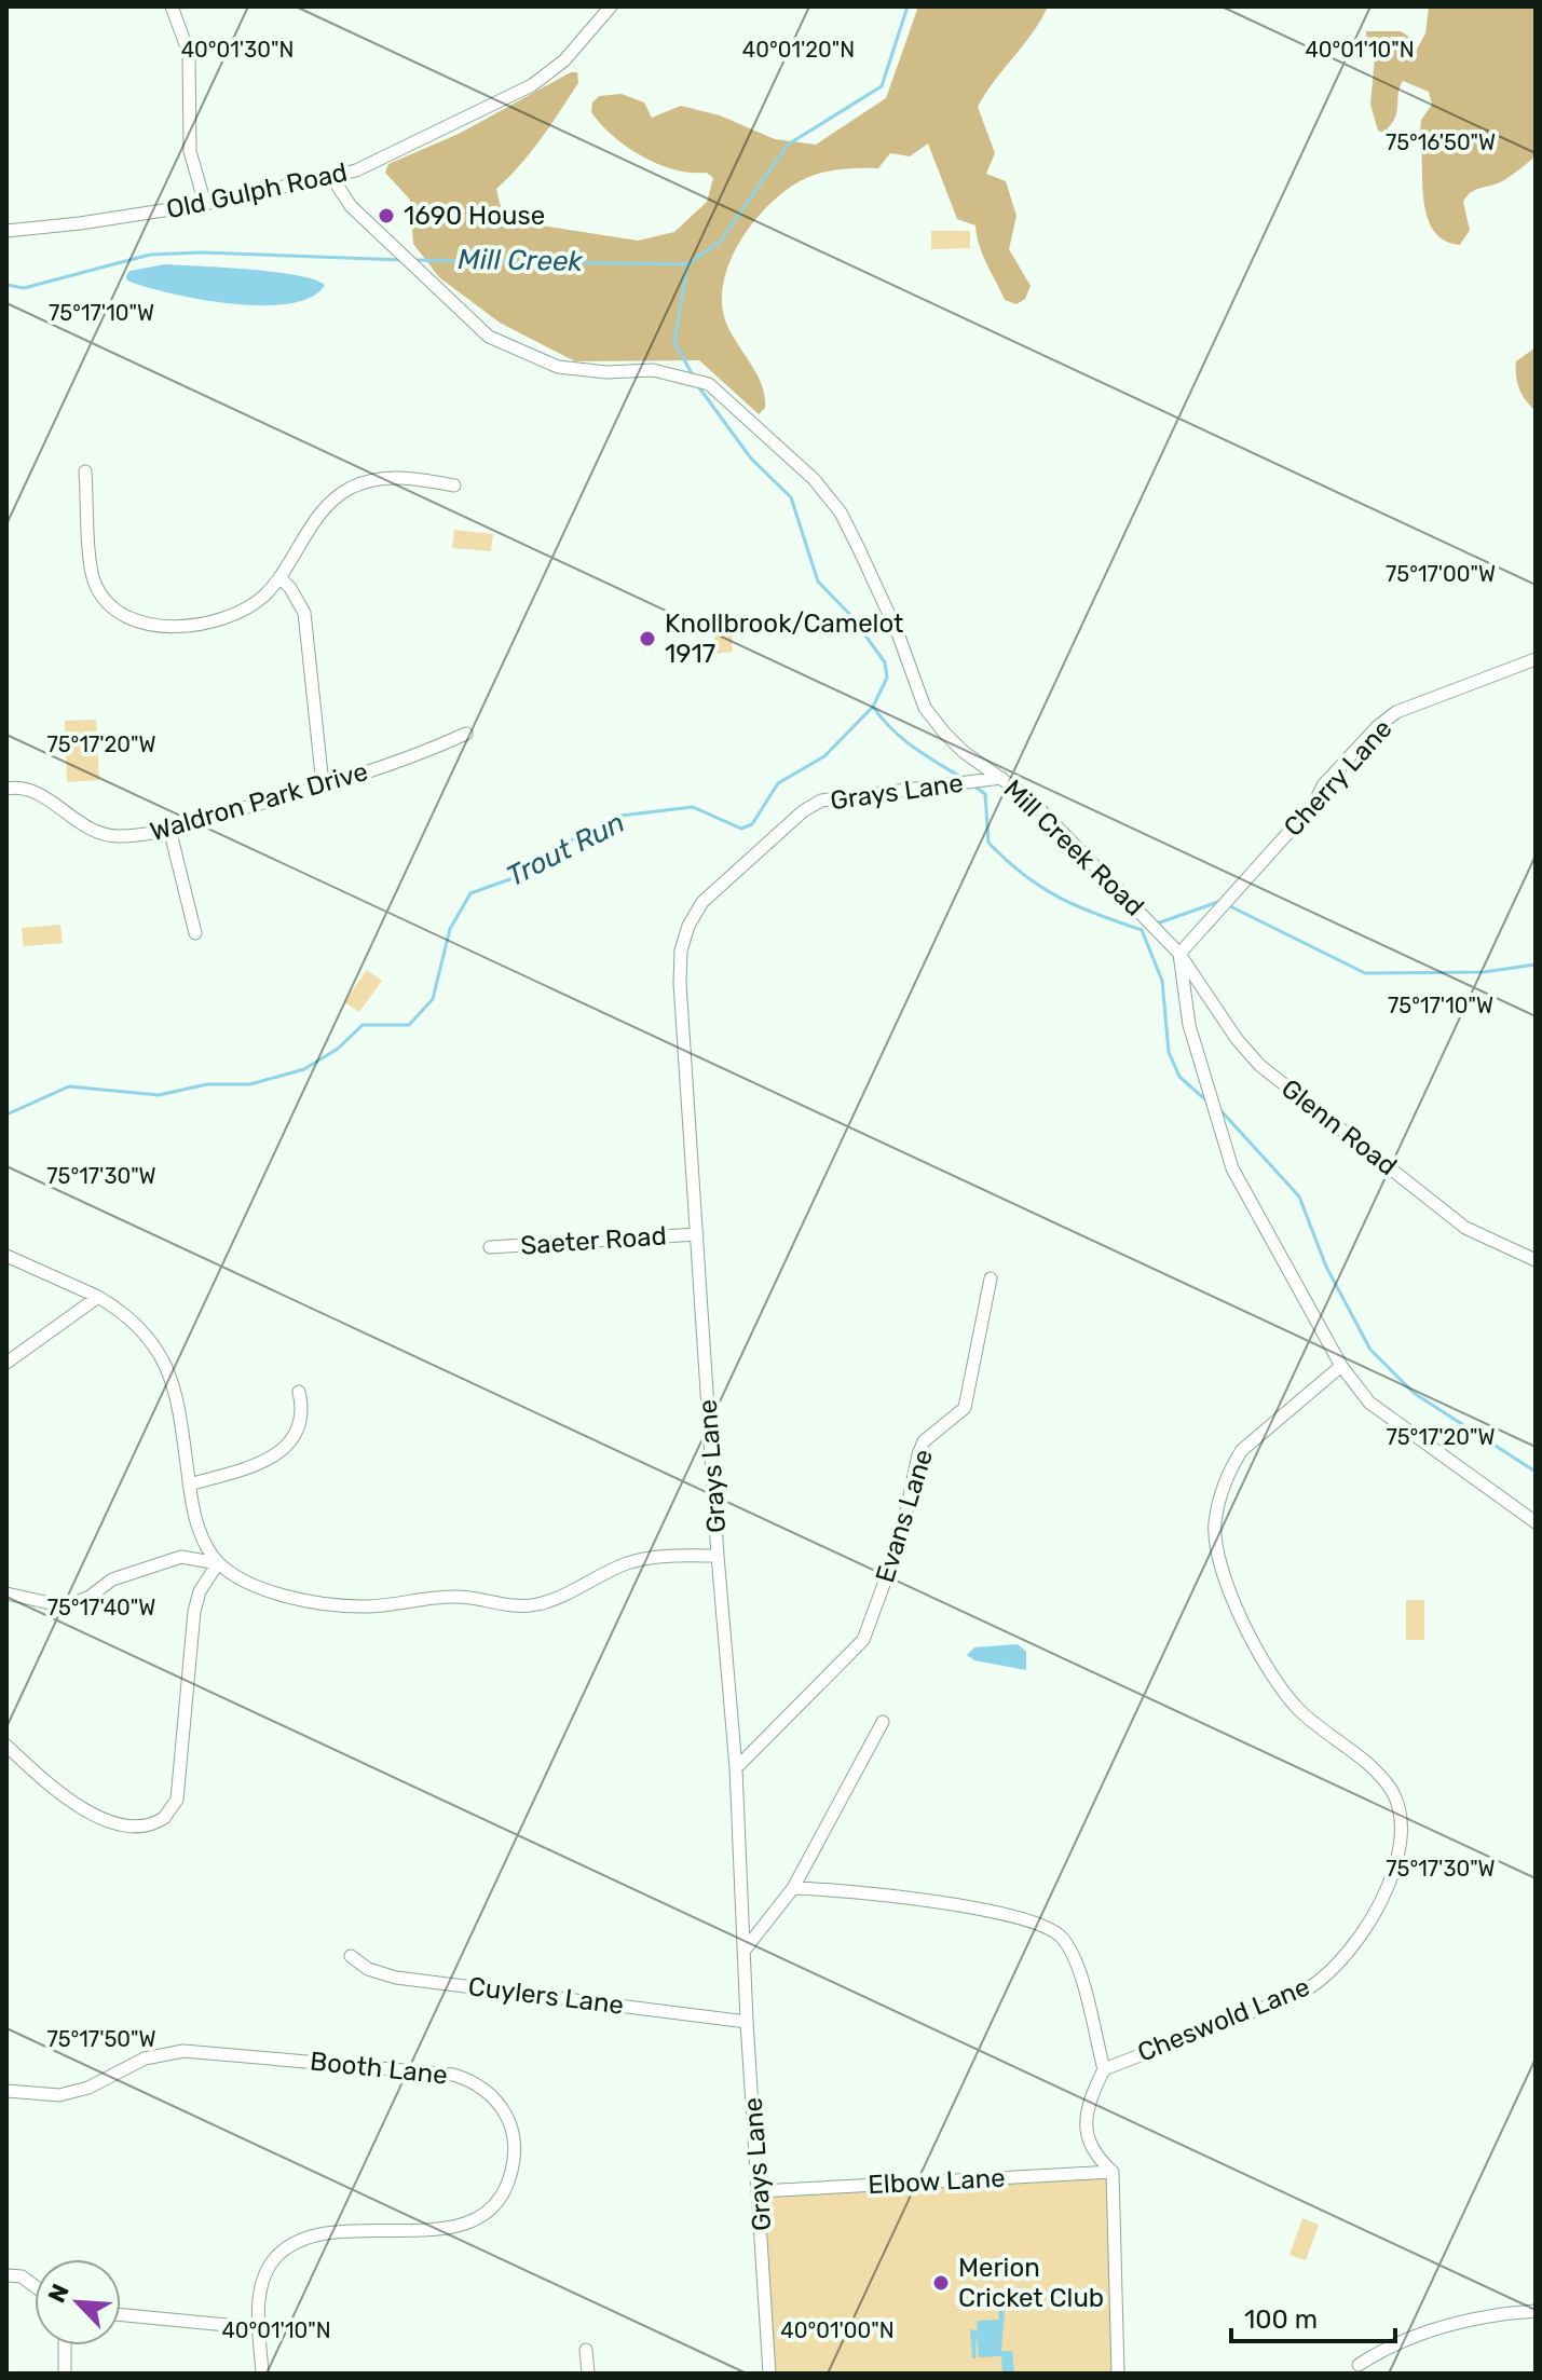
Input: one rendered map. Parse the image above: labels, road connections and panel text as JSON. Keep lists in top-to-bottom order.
{
  "streets": {
    "street": [
      "Old Gulph Road",
      "Cherry Lane",
      "Grays Lane",
      "Waldron Park Drive",
      "Mill Creek Road",
      "Glenn Road",
      "Saeter Road",
      "Evans Lane",
      "Cuylers Lane",
      "Cheswold Lane",
      "Booth Lane",
      "Elbow Lane"
    ]
  },
  "crossings": [
    ["Old Gulph Road", "Mill Creek Road"],
    ["Cherry Lane", "Mill Creek Road"],
    ["Cherry Lane", "Glenn Road"],
    ["Grays Lane", "Mill Creek Road"],
    ["Grays Lane", "Saeter Road"],
    ["Grays Lane", "Evans Lane"],
    ["Grays Lane", "Cuylers Lane"],
    ["Grays Lane", "Elbow Lane"],
    ["Mill Creek Road", "Glenn Road"],
    ["Cheswold Lane", "Elbow Lane"]
  ],
  "water": ["Mill Creek", "Trout Run"],
  "places": ["1690 House", "Knollbrook/Camelot 1917", "Merion Cricket Club"],
  "scale_bar": "100 m",
  "north": "top left",
  "coordinates": [
    "40°01'30\"N",
    "40°01'20\"N",
    "40°01'10\"N",
    "75°16'50\"W",
    "75°17'10\"W",
    "75°17'00\"W",
    "75°17'20\"W",
    "75°17'30\"W",
    "75°17'40\"W",
    "75°17'50\"W",
    "40°01'00\"N"
  ]
}
